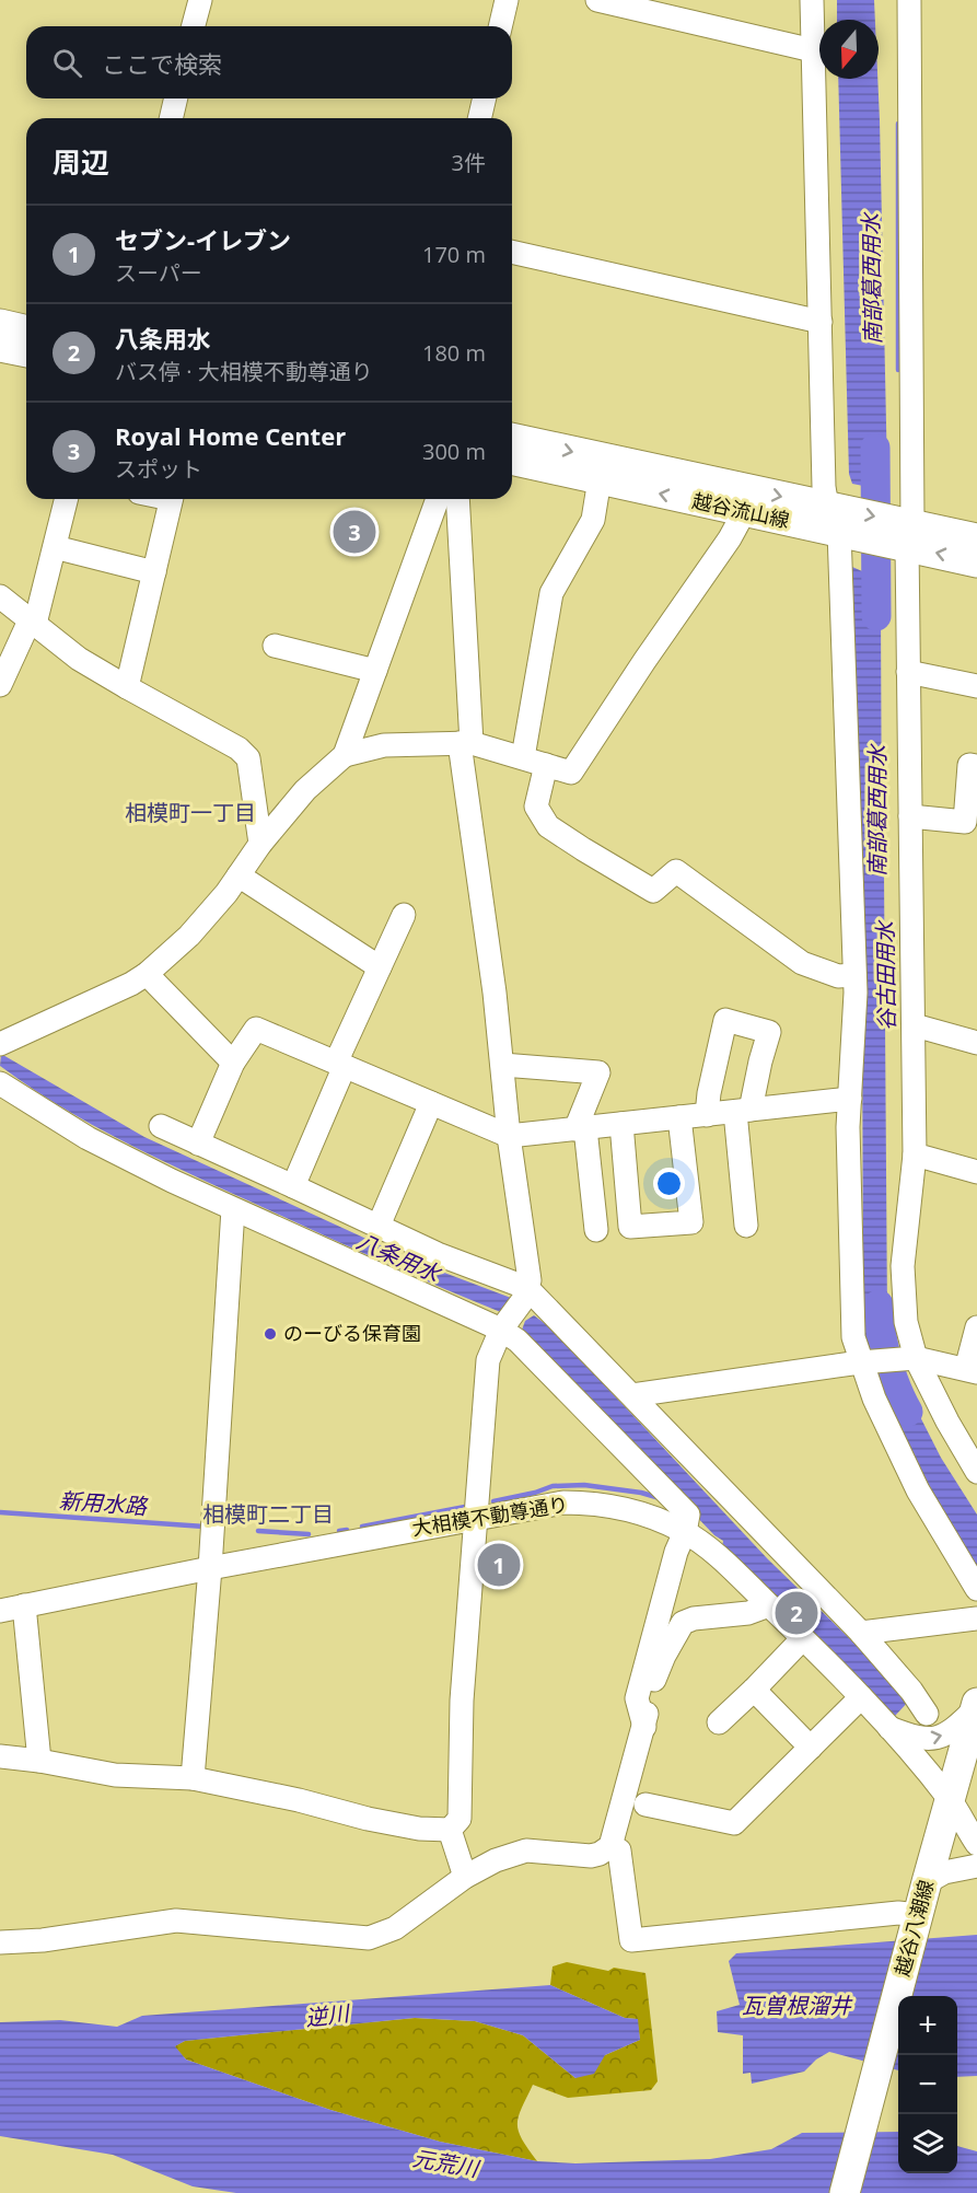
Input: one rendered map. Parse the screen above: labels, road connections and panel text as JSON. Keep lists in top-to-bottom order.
{
  "streets": {
    "main road": ["越谷流山線", "越谷八潮線"],
    "street": ["大相模不動尊通り"]
  },
  "crossings": [
    ["大相模不動尊通り", "越谷八潮線"]
  ],
  "districts": ["相模町一丁目", "相模町二丁目"],
  "water": [
    "南部葛西用水",
    "谷古田用水",
    "八条用水",
    "新用水路",
    "瓦曽根溜井",
    "逆川",
    "元荒川"
  ],
  "places": ["のーびる保育園"],
  "north": "bottom",
  "page": {
    "search": "ここで検索",
    "heading": ["周辺", "3件"],
    "list": [
      {
        "mark": "1",
        "name": "セブン-イレブン",
        "note": "スーパー",
        "value": "170 m"
      },
      {
        "mark": "2",
        "name": "八条用水",
        "note": "バス停 · 大相模不動尊通り",
        "value": "180 m"
      },
      {
        "mark": "3",
        "name": "Royal Home Center",
        "note": "スポット",
        "value": "300 m"
      }
    ],
    "pins": ["3", "1", "2"],
    "map_buttons": ["+", "−"]
  }
}
